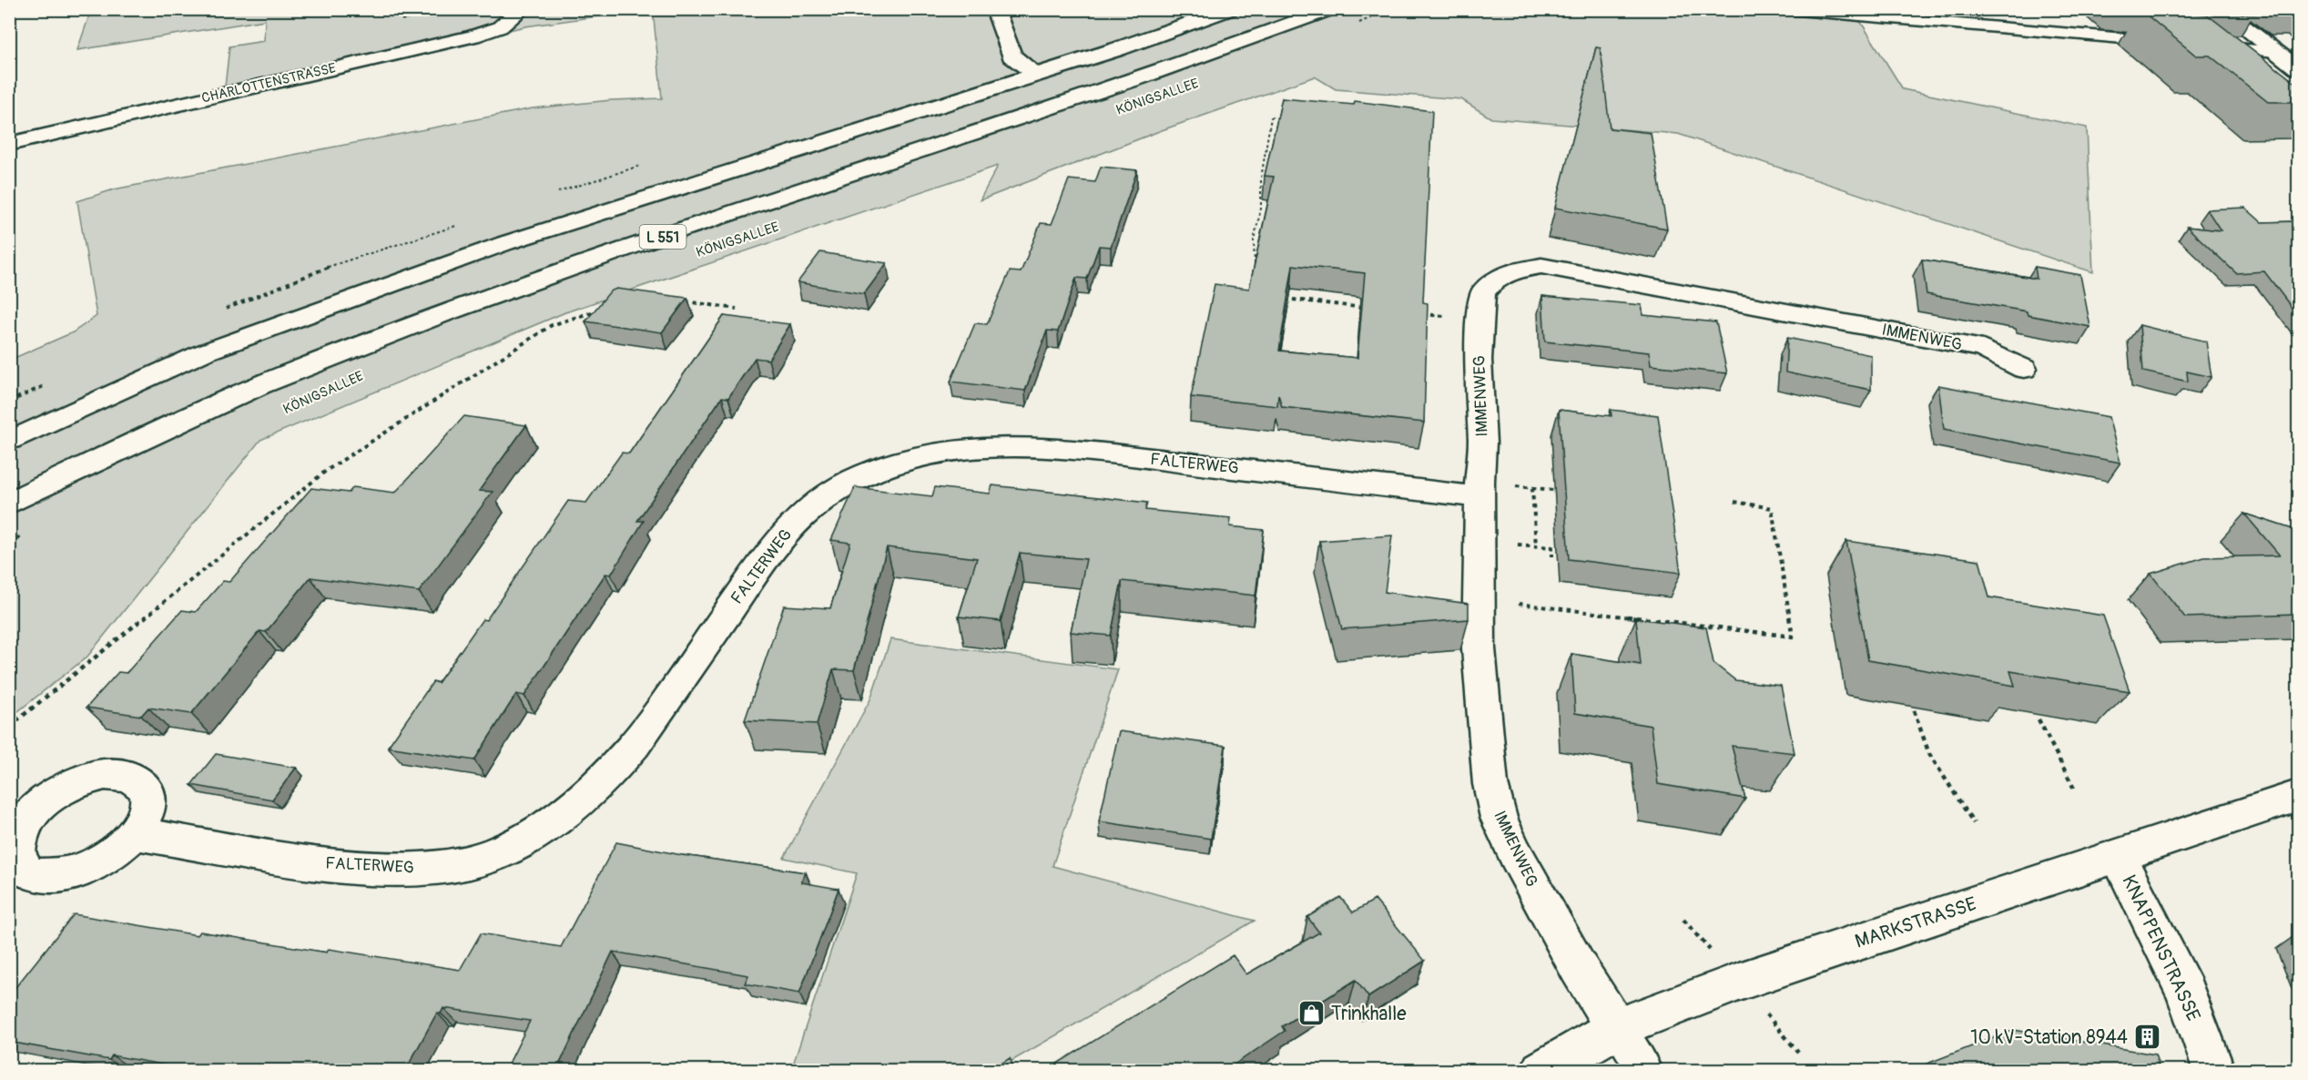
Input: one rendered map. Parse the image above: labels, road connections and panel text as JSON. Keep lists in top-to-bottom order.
{
  "streets": {
    "street": [
      "CHARLOTTENSTRASSE",
      "KÖNIGSALLEE",
      "L 551",
      "IMMENWEG",
      "FALTERWEG",
      "MARKSTRASSE",
      "KNAPPENSTRASSE"
    ]
  },
  "crossings": [
    ["IMMENWEG", "FALTERWEG"],
    ["IMMENWEG", "MARKSTRASSE"],
    ["MARKSTRASSE", "KNAPPENSTRASSE"]
  ],
  "places": {
    "shop": ["Trinkhalle"],
    "building": ["10 kV-Station 8944"]
  }
}
